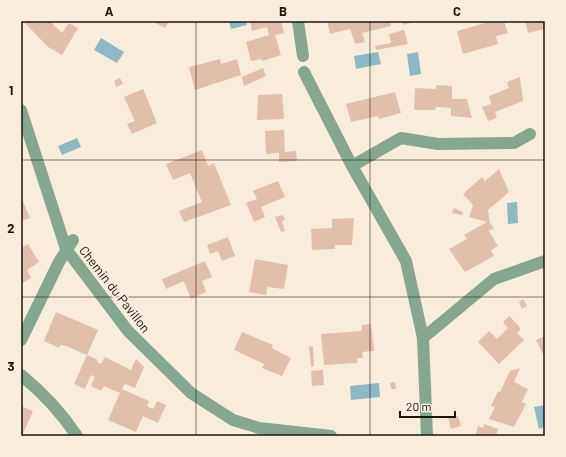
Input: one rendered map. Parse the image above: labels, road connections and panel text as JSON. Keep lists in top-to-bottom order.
{
  "streets": {
    "street": ["Chemin du Pavillon"]
  },
  "scale_bar": "20 m",
  "grid": {
    "columns": ["A", "B", "C"],
    "rows": ["1", "2", "3"]
  }
}
